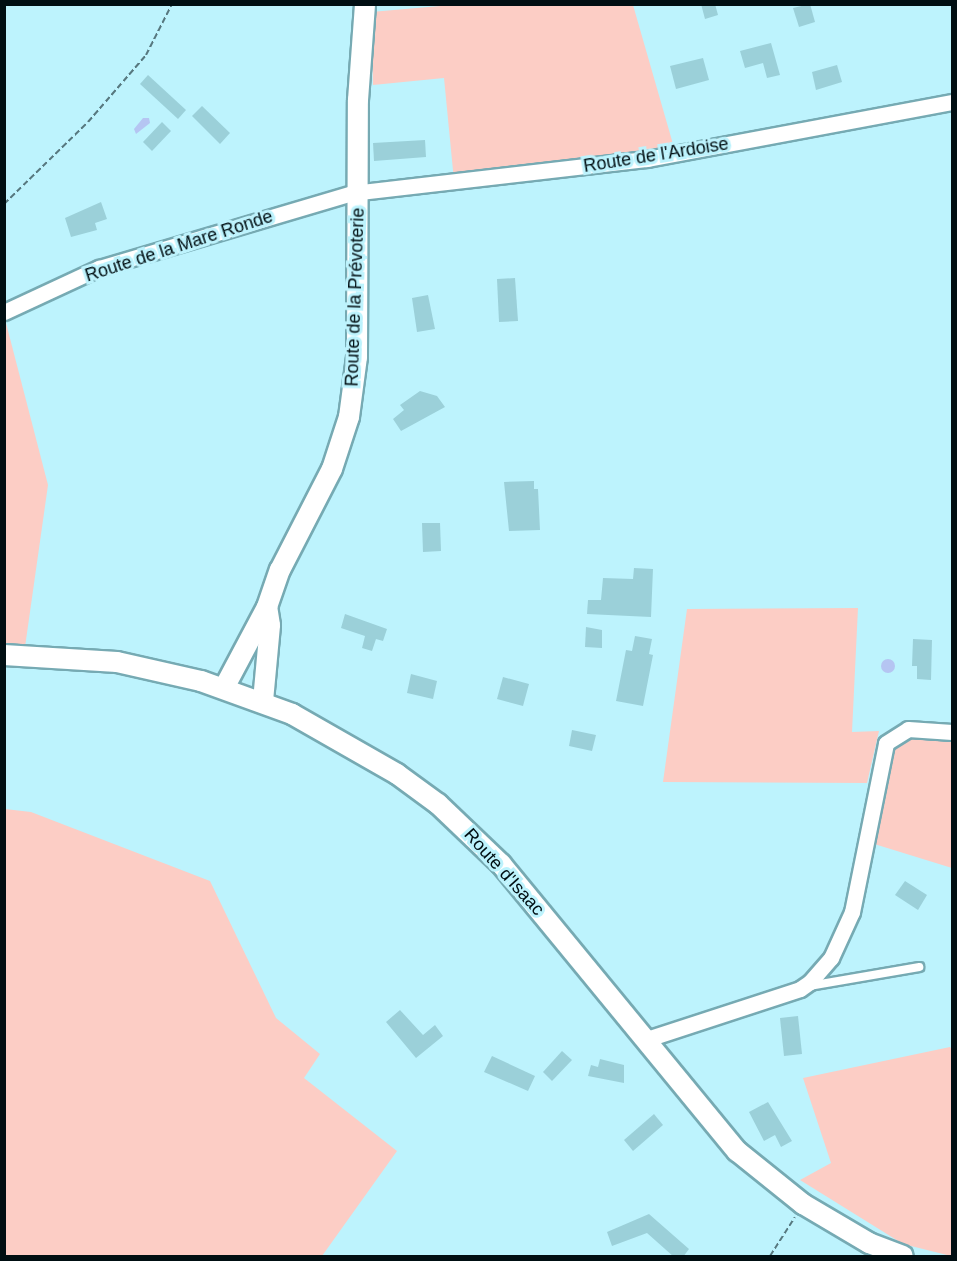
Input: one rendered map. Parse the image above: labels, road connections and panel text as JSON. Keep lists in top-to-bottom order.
{
  "streets": {
    "street": [
      "Route de l'Ardoise",
      "Route de la Mare Ronde",
      "Route de la Prévoterie",
      "Route d'Isaac"
    ]
  },
  "crossings": [
    ["Route de l'Ardoise", "Route de la Mare Ronde"],
    ["Route de l'Ardoise", "Route de la Prévoterie"],
    ["Route de la Mare Ronde", "Route de la Prévoterie"],
    ["Route de la Prévoterie", "Route d'Isaac"]
  ]
}
